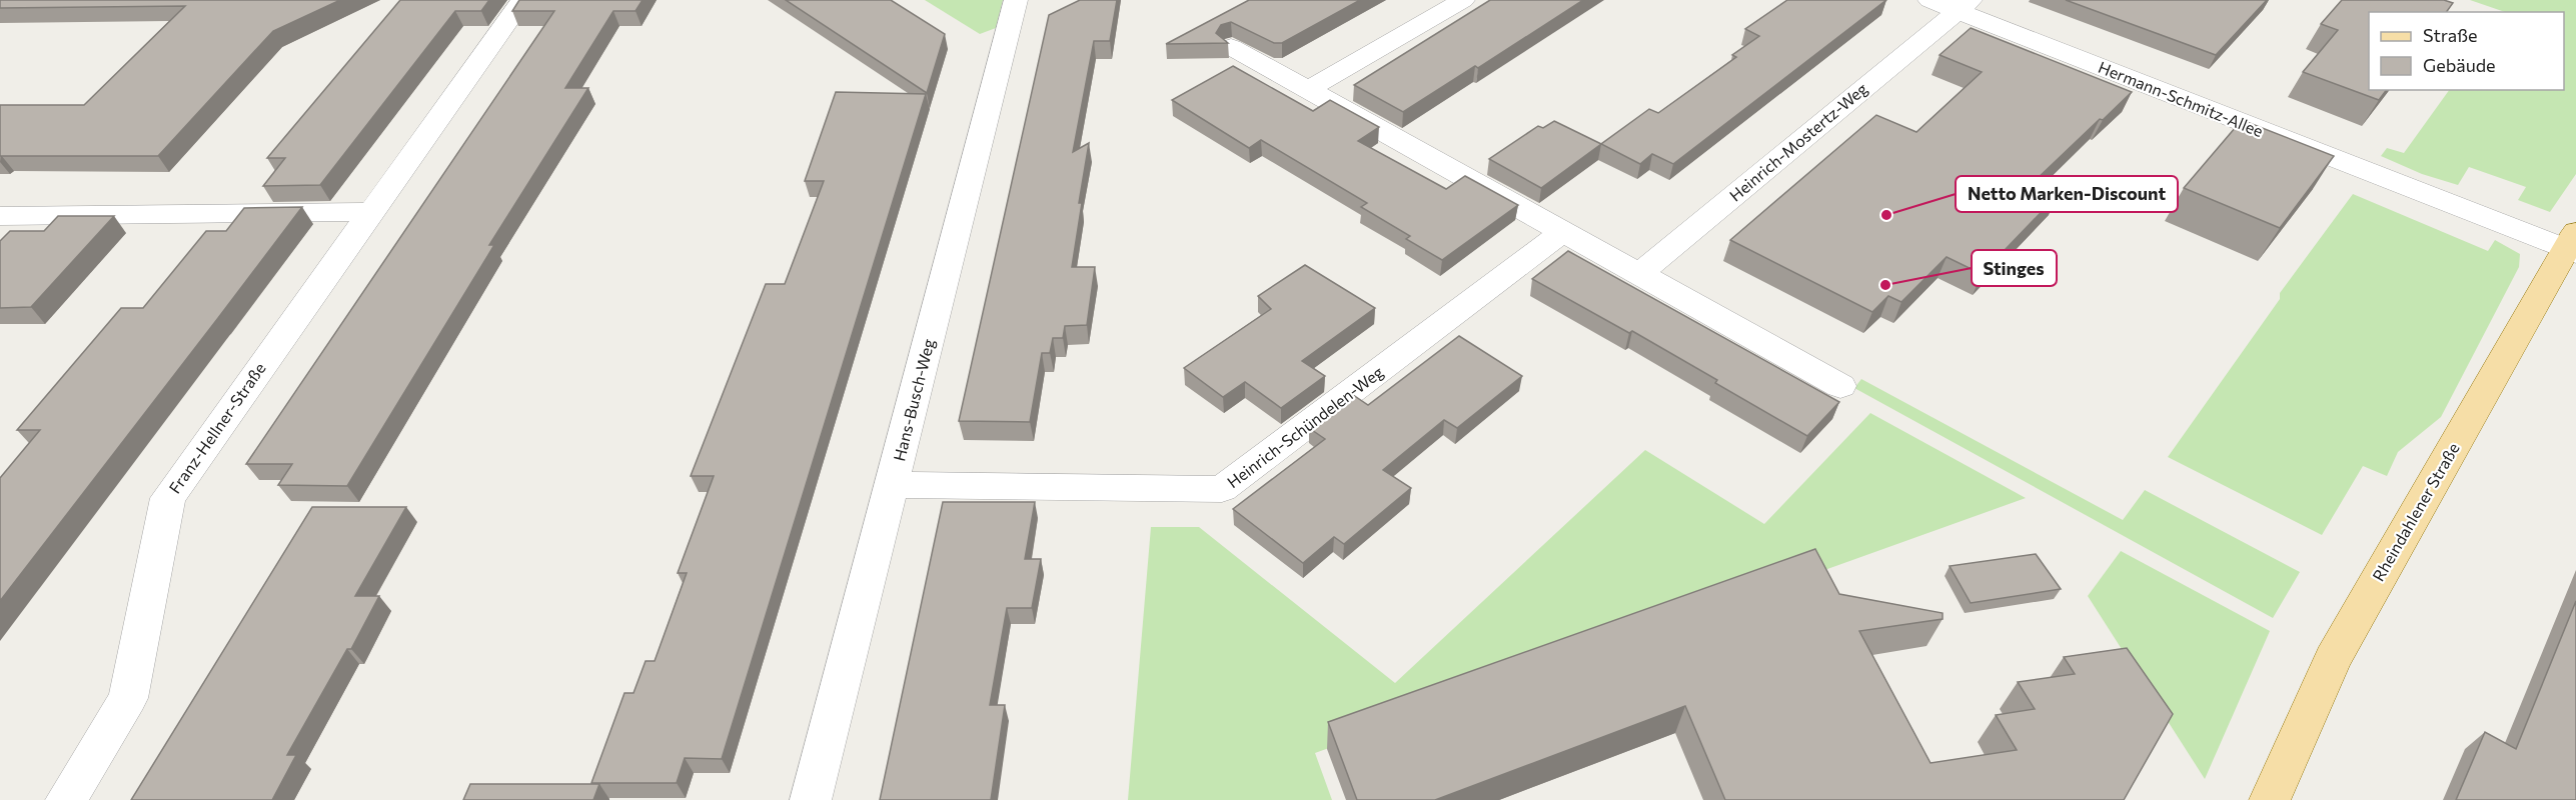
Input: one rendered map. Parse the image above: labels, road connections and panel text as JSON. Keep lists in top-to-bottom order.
{
  "streets": {
    "main road": ["Rheindahlener Straße"],
    "street": [
      "Hermann-Schmitz-Allee",
      "Heinrich-Mostertz-Weg",
      "Hans-Busch-Weg",
      "Heinrich-Schündelen-Weg",
      "Franz-Hellner-Straße"
    ]
  },
  "crossings": [
    ["Hermann-Schmitz-Allee", "Heinrich-Mostertz-Weg"],
    ["Hermann-Schmitz-Allee", "Rheindahlener Straße"],
    ["Hans-Busch-Weg", "Heinrich-Schündelen-Weg"]
  ],
  "places": ["Netto Marken-Discount", "Stinges"],
  "legend": ["Straße", "Gebäude"]
}
